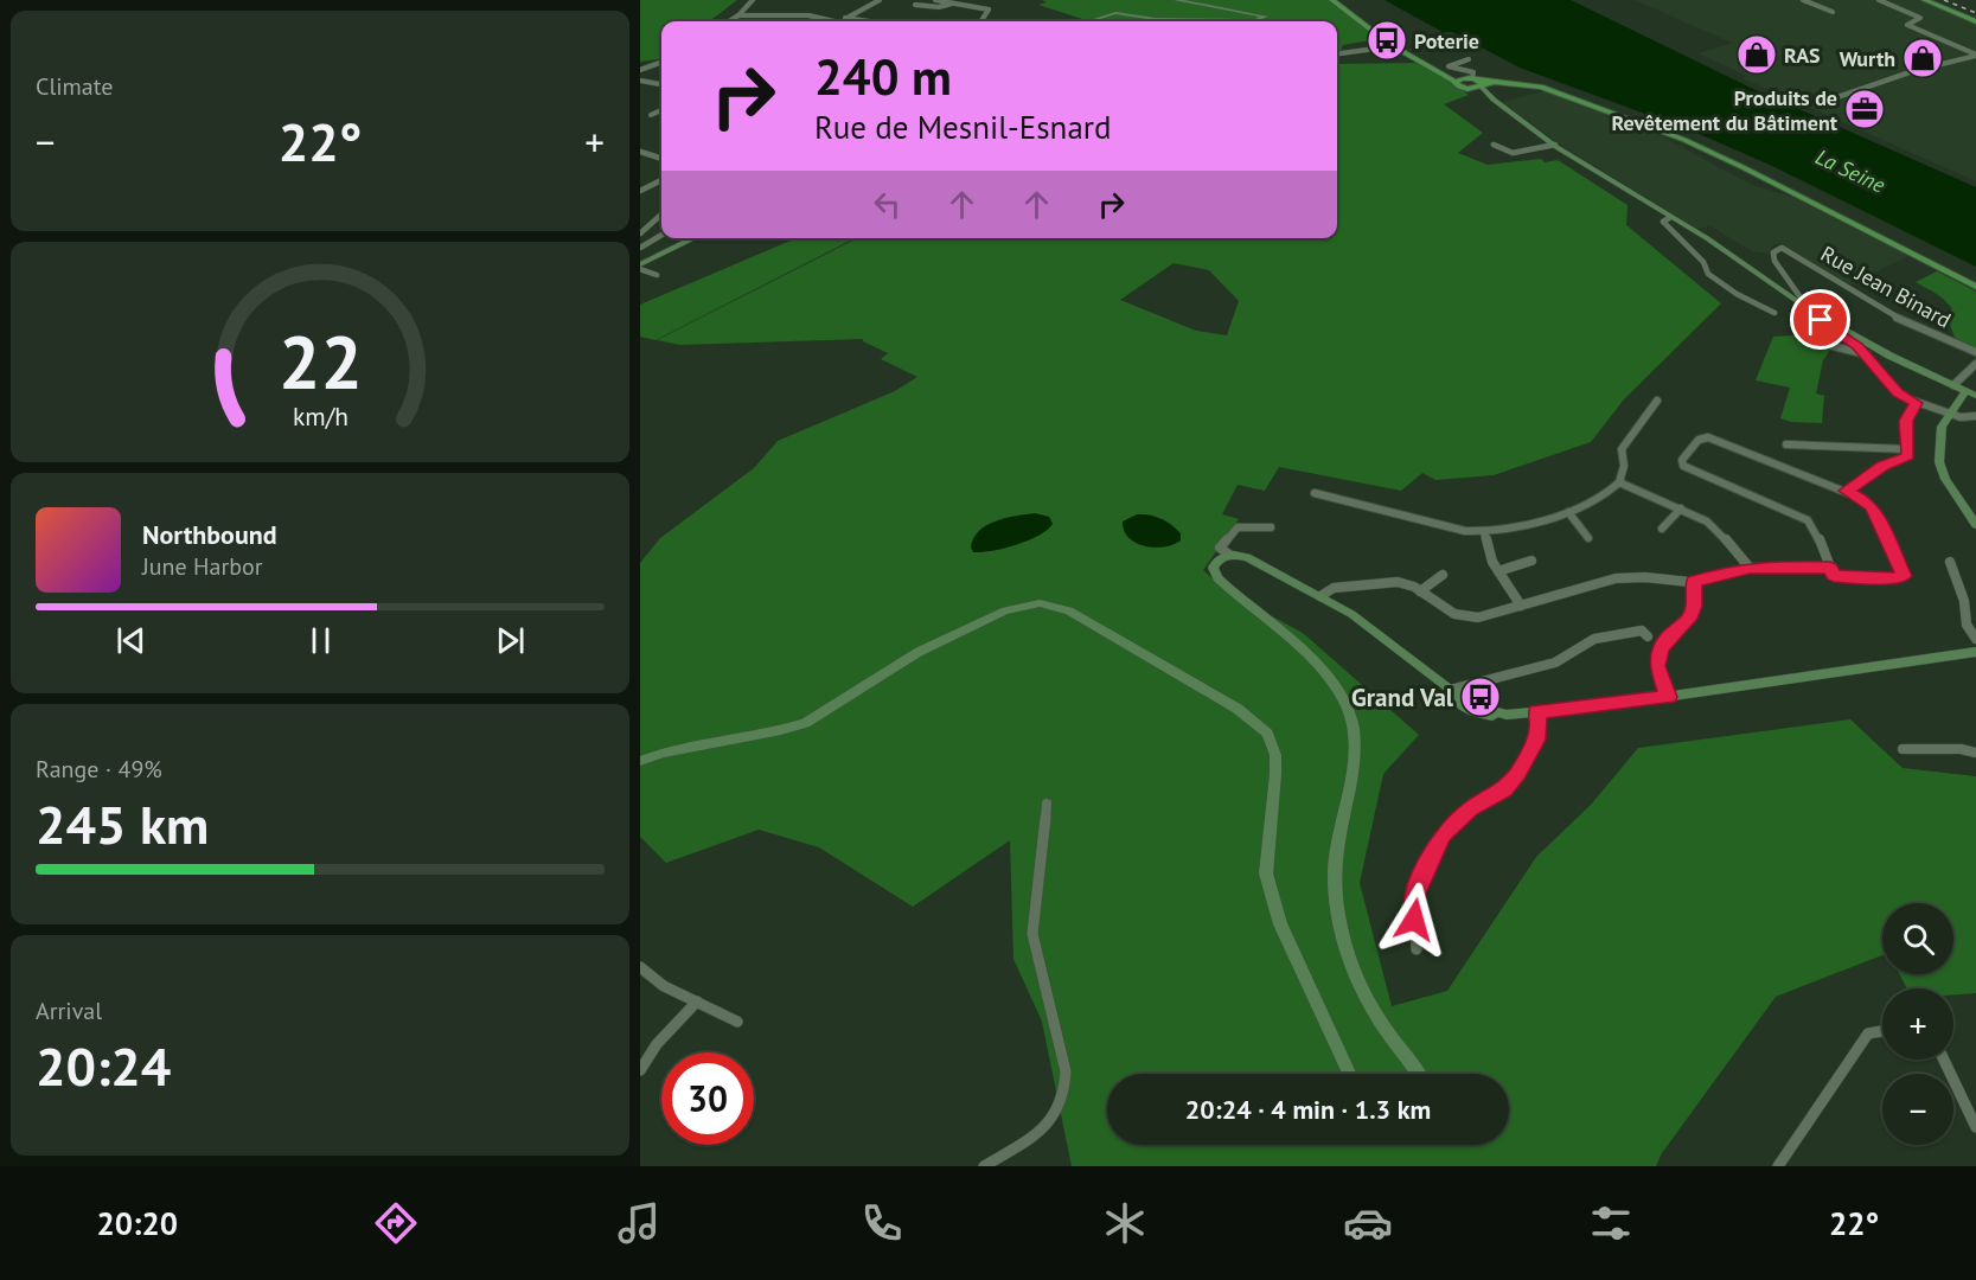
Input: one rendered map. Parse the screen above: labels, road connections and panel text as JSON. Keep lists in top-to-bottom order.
{
  "streets": {
    "street": ["Rue Jean Binard"]
  },
  "water": ["La Seine"],
  "places": {
    "bus stop": ["Poterie", "Grand Val"],
    "shop": ["RAS", "Wurth"],
    "office": ["Produits de Revêtement du Bâtiment"]
  },
  "page": {
    "tile": [
      "Climate",
      ["Range · 49%", "245 km"],
      ["Arrival", "20:24"]
    ],
    "turn": ["240 m", "Rue de Mesnil-Esnard"],
    "heat": ["−", "22°", "+"],
    "song": ["Northbound", "June Harbor"],
    "map_buttons": ["+", "−"],
    "limit": "30",
    "trip": "20:24 · 4 min · 1.3 km",
    "tabs": ["20:20", "22°"],
    "gauge": ["22", "km/h"]
  }
}
